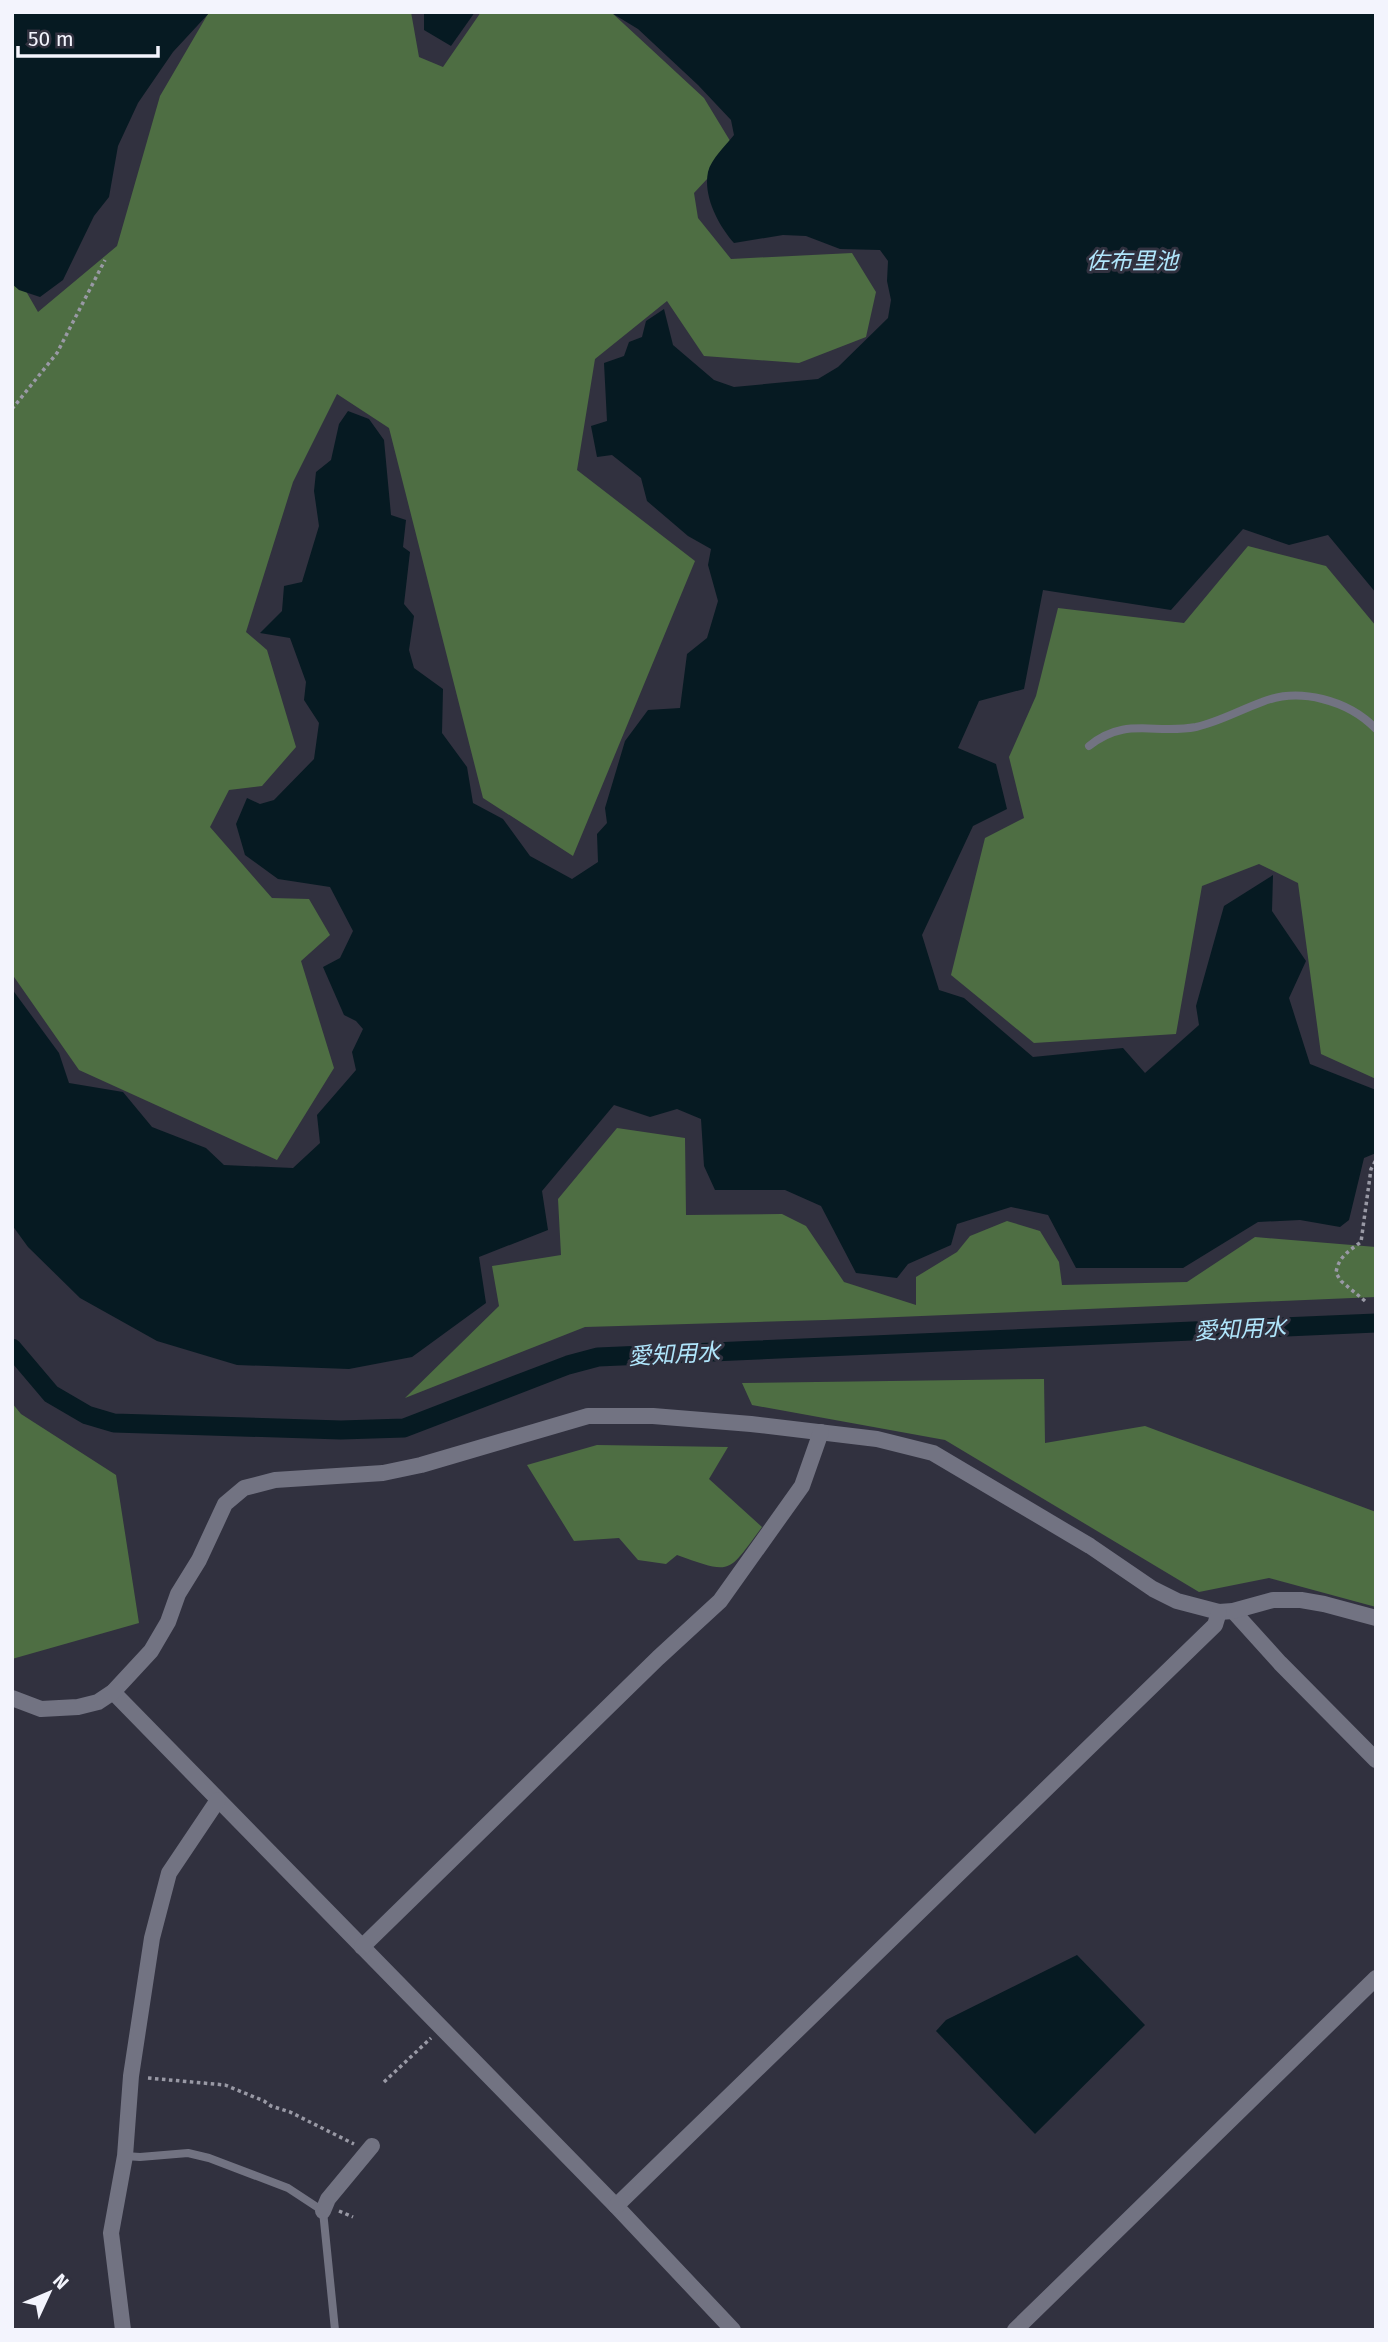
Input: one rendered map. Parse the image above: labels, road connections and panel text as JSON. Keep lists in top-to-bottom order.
{
  "water": ["佐布里池", "愛知用水"],
  "scale_bar": "50 m",
  "north": "top right"
}
